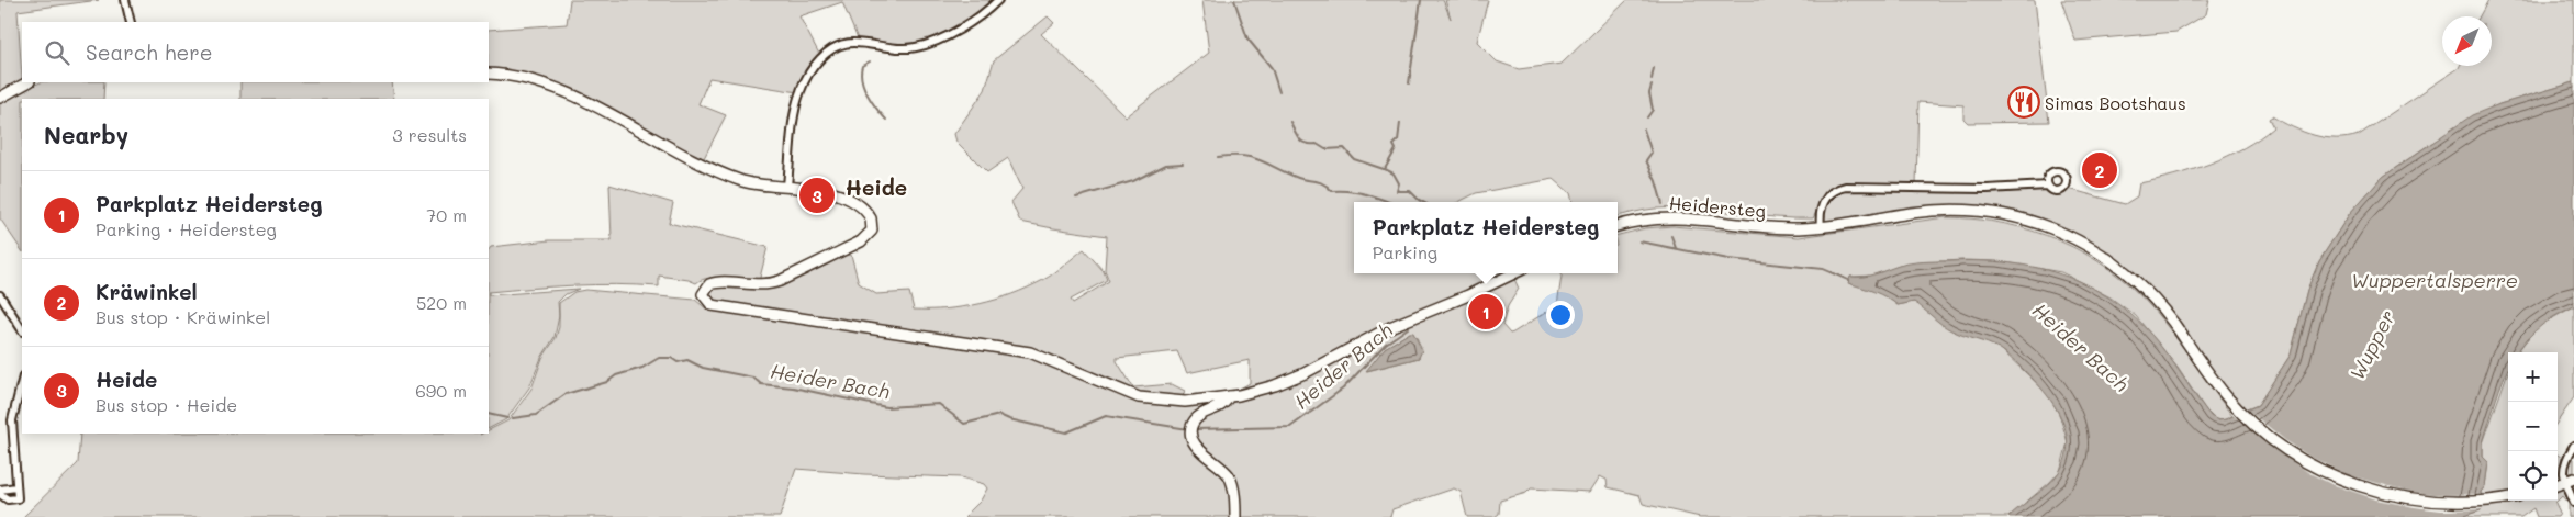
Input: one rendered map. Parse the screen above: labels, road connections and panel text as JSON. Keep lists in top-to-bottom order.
{
  "streets": {
    "main road": ["Heidersteg"]
  },
  "districts": ["Heide"],
  "water": ["Wuppertalsperre", "Wupper", "Heider Bach"],
  "places": {
    "restaurant": ["Simas Bootshaus"]
  },
  "north": "bottom left",
  "page": {
    "search": "Search here",
    "heading": ["Nearby", "3 results"],
    "pins": ["2", "3", "1"],
    "list": [
      {
        "mark": "1",
        "name": "Parkplatz Heidersteg",
        "note": "Parking · Heidersteg",
        "value": "70 m"
      },
      {
        "mark": "2",
        "name": "Kräwinkel",
        "note": "Bus stop · Kräwinkel",
        "value": "520 m"
      },
      {
        "mark": "3",
        "name": "Heide",
        "note": "Bus stop · Heide",
        "value": "690 m"
      }
    ],
    "popup": ["Parkplatz Heidersteg", "Parking"],
    "map_buttons": ["+", "−"]
  }
}
